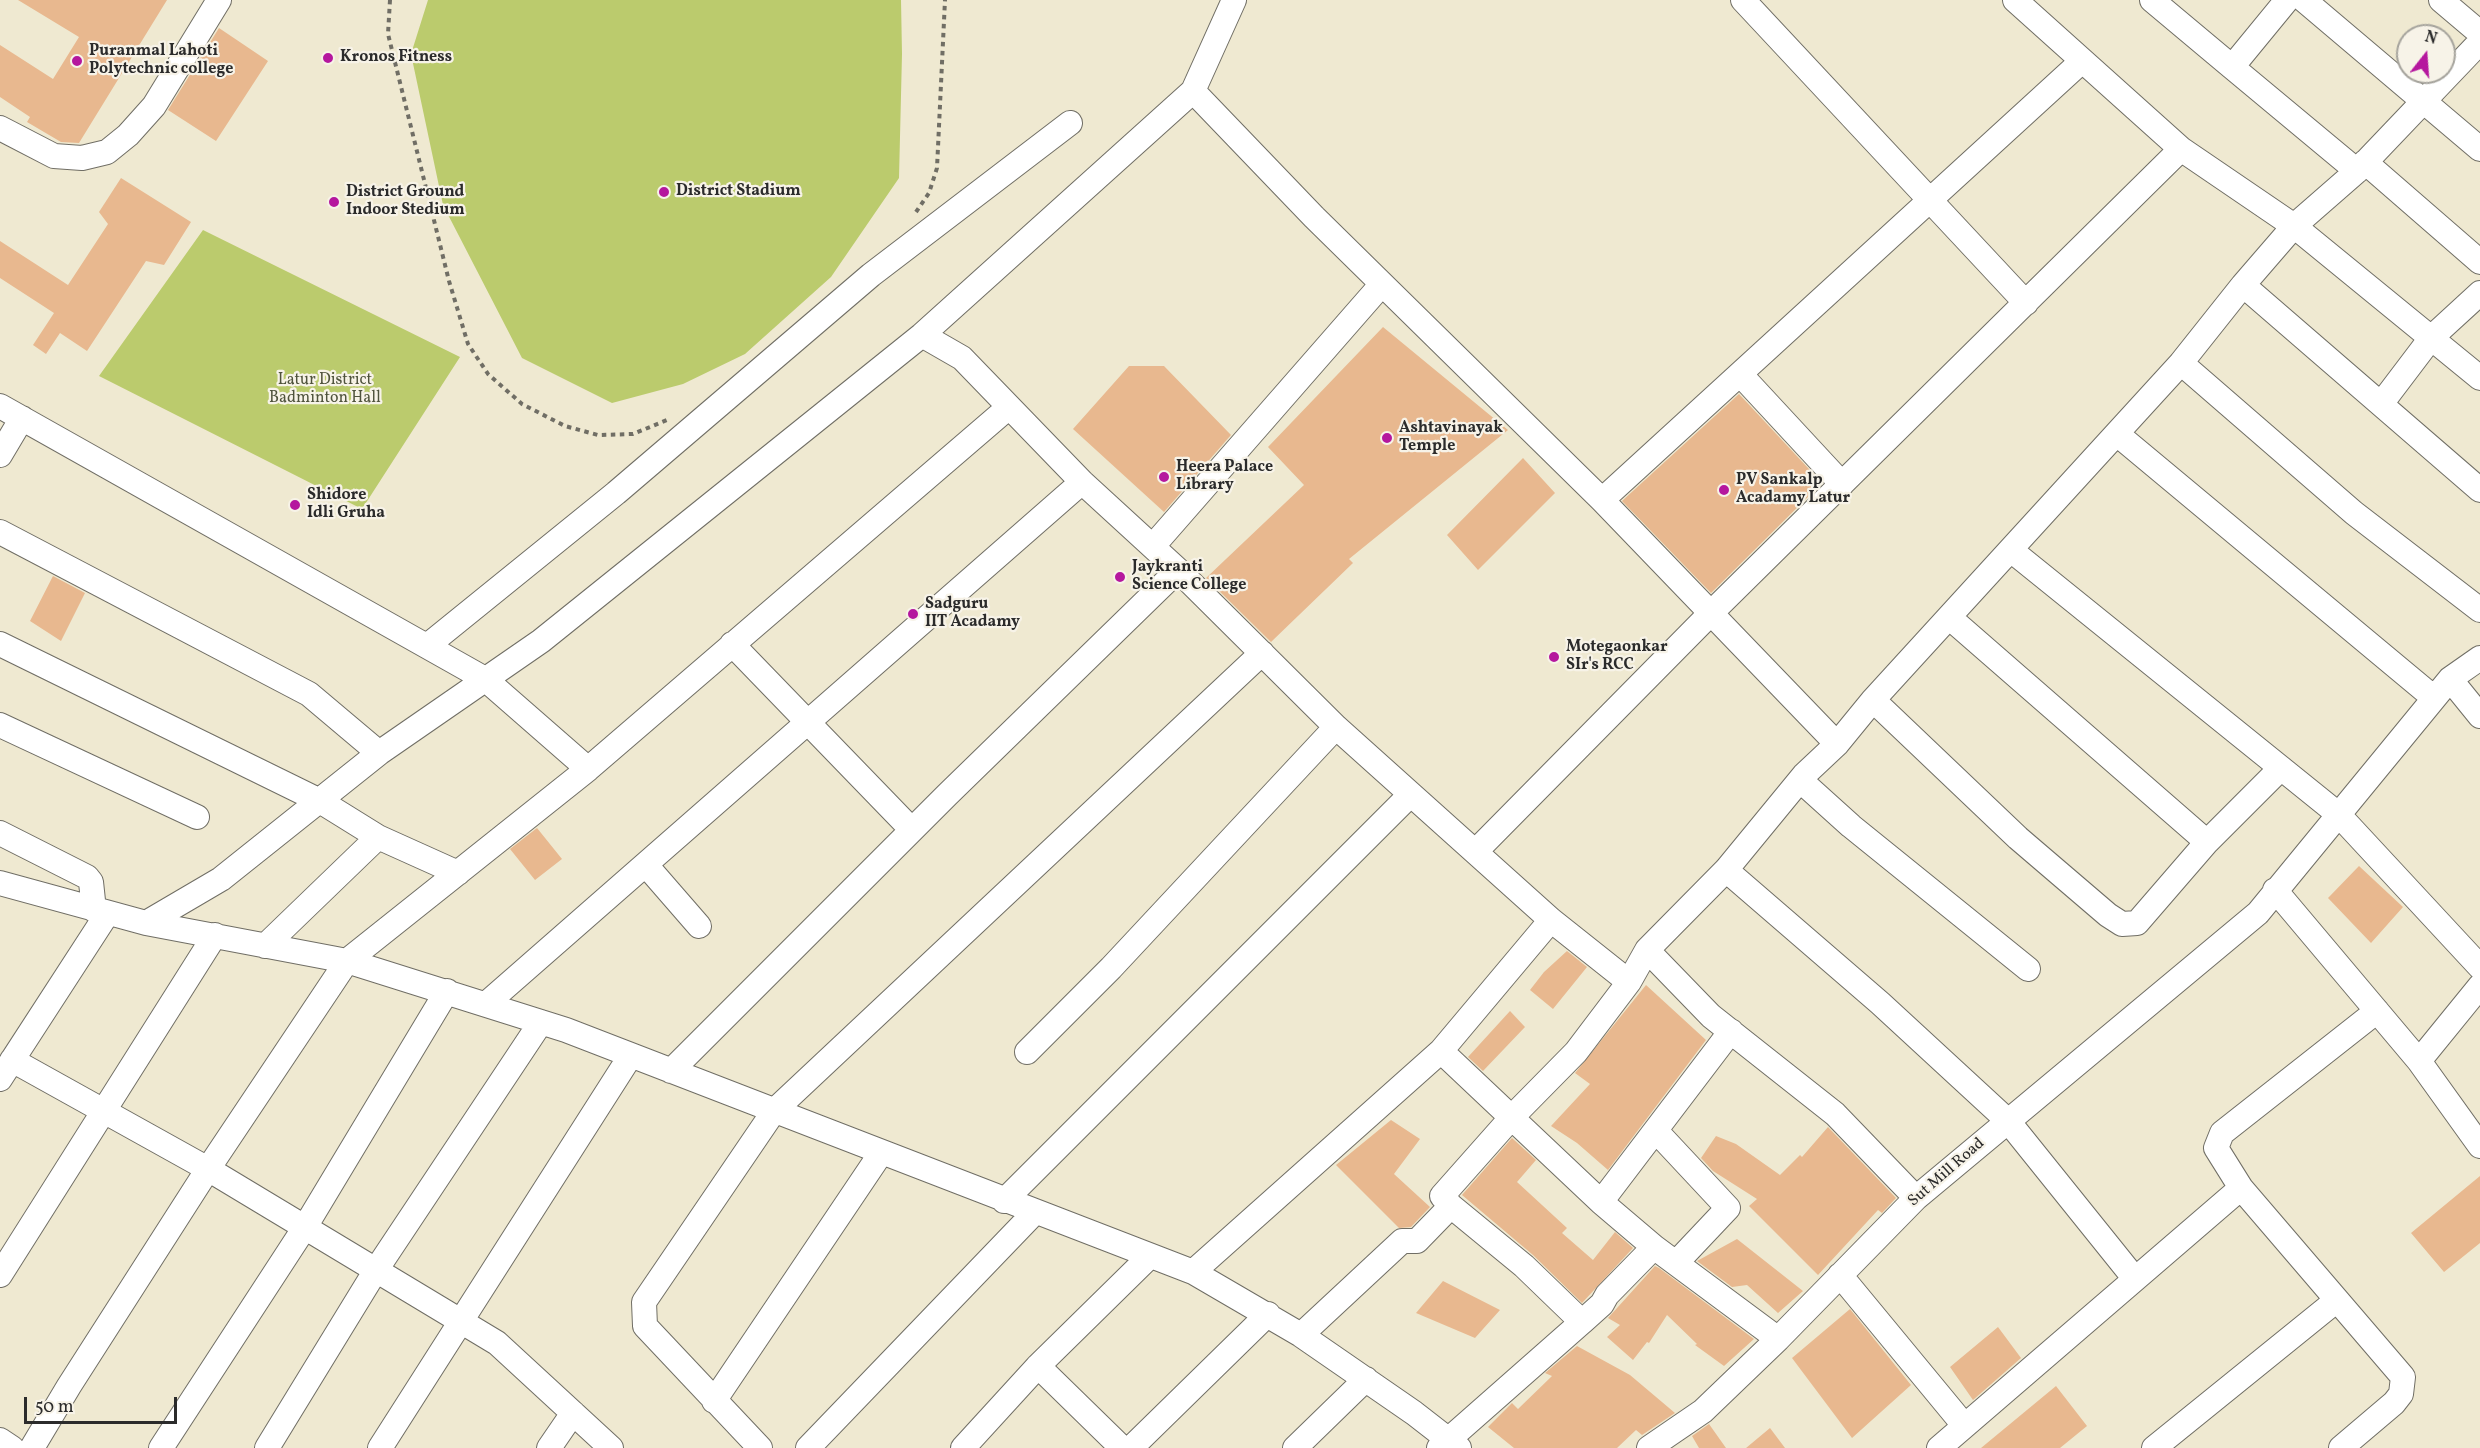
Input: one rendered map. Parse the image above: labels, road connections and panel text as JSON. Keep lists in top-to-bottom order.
{
  "streets": {
    "street": ["Sut Mill Road"]
  },
  "parks": ["Latur District Badminton Hall"],
  "places": [
    "Kronos Fitness",
    "Puranmal Lahoti Polytechnic college",
    "District Stadium",
    "District Ground Indoor Stedium",
    "Ashtavinayak Temple",
    "Heera Palace Library",
    "PV Sankalp Acadamy Latur",
    "Shidore Idli Gruha",
    "Jaykranti Science College",
    "Sadguru IIT Acadamy",
    "Motegaonkar SIr's RCC"
  ],
  "scale_bar": "50 m",
  "north": "top"
}
